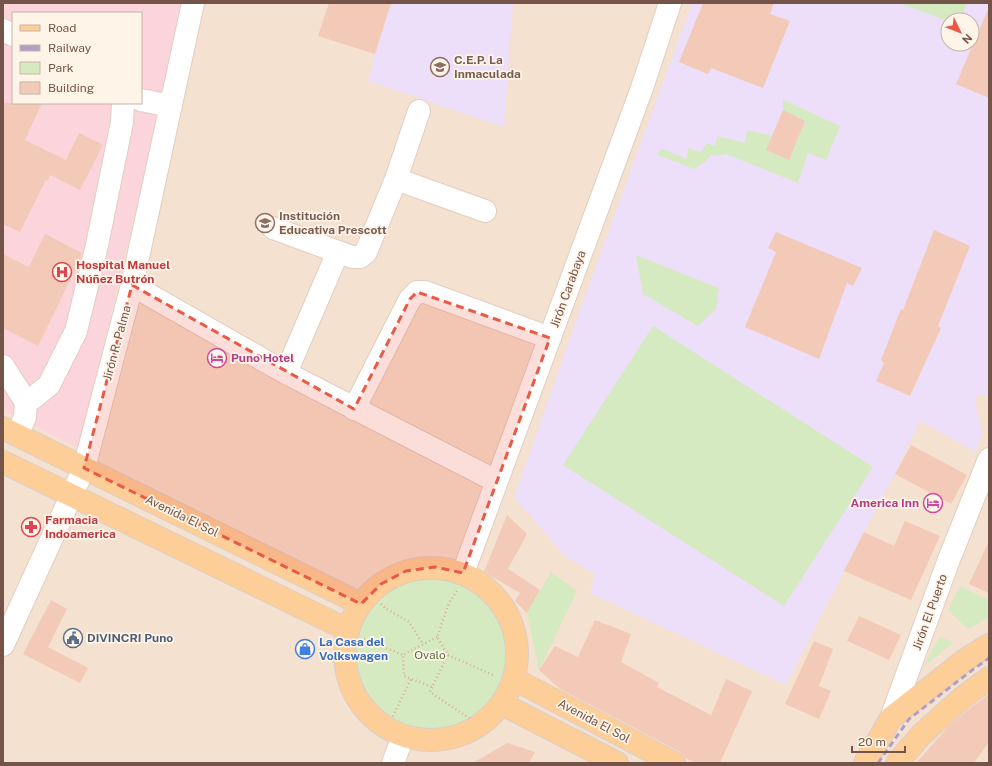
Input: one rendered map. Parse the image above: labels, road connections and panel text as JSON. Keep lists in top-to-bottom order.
{
  "streets": {
    "main road": ["Avenida El Sol", "Jirón El Puerto"],
    "street": ["Jirón Carabaya", "Jirón R. Palma"]
  },
  "crossings": [
    ["Jirón R. Palma", "Avenida El Sol"]
  ],
  "parks": ["Ovalo"],
  "places": {
    "school or university": ["C.E.P. La Inmaculada", "Institución Educativa Prescott"],
    "hospital": ["Hospital Manuel Núñez Butrón"],
    "hotel": ["Puno Hotel", "America Inn"],
    "pharmacy": ["Farmacia Indoamerica"],
    "public building": ["DIVINCRI Puno"],
    "shop": ["La Casa del Volkswagen"]
  },
  "legend": [
    "Road",
    "Railway",
    "Park",
    "Building"
  ],
  "scale_bar": "20 m",
  "north": "bottom right"
}
